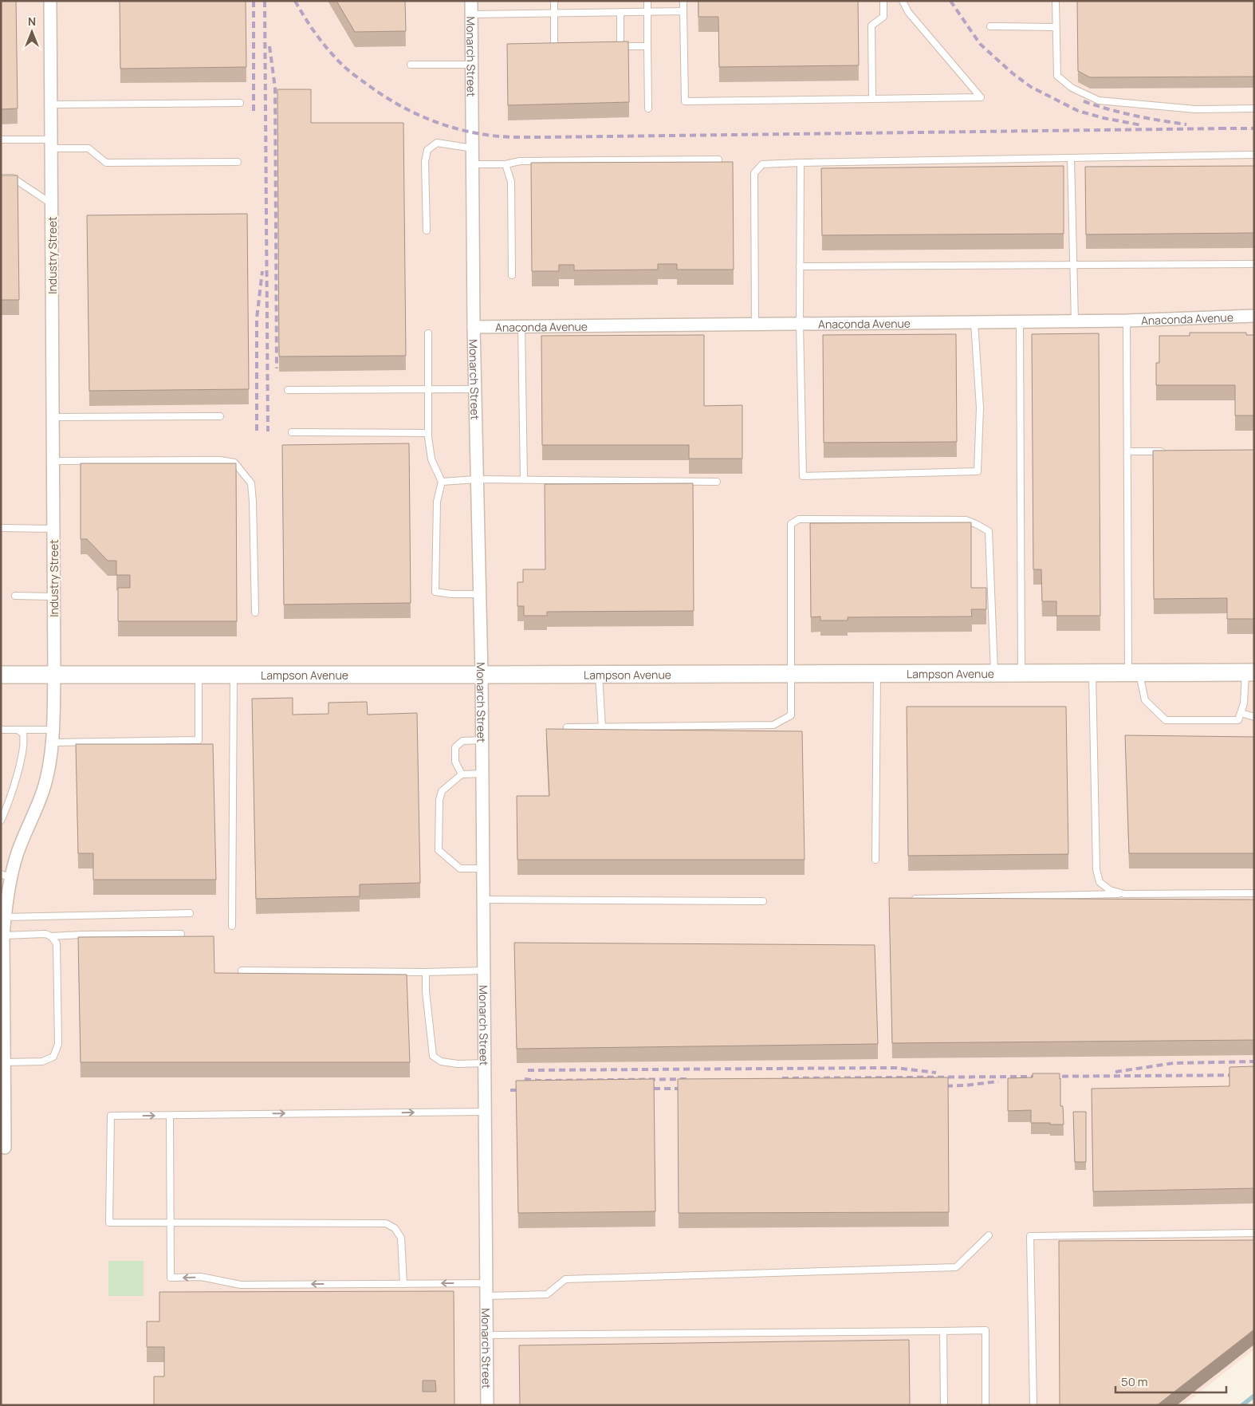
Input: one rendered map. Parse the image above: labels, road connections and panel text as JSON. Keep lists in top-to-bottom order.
{
  "streets": {
    "main road": ["Lampson Avenue"],
    "street": ["Monarch Street", "Industry Street", "Anaconda Avenue"]
  },
  "crossings": [
    ["Monarch Street", "Anaconda Avenue"],
    ["Monarch Street", "Lampson Avenue"],
    ["Industry Street", "Lampson Avenue"]
  ],
  "scale_bar": "50 m",
  "north": "top"
}
